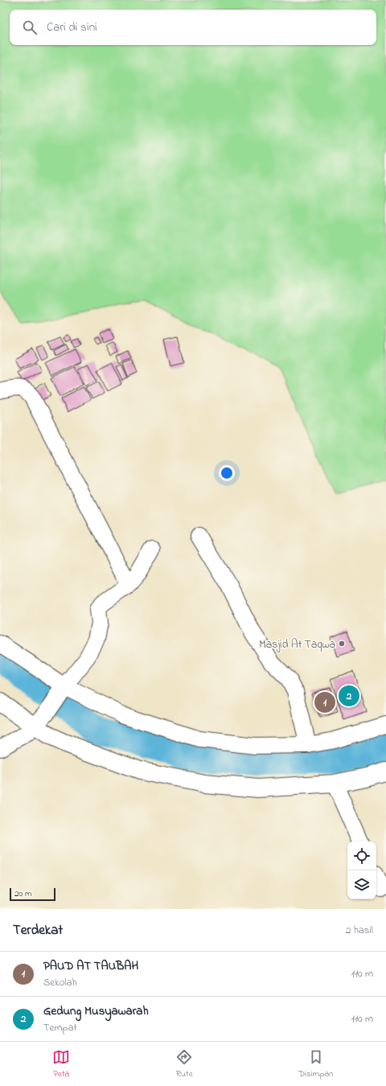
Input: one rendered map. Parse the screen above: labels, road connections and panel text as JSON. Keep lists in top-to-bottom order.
{
  "places": ["Masjid At Taqwa"],
  "scale_bar": "20 m",
  "page": {
    "search": "Cari di sini",
    "pins": ["2", "1"],
    "scale": "20 m",
    "heading": ["Terdekat", "2 hasil"],
    "list": [
      {
        "mark": "1",
        "name": "PAUD AT TAUBAH",
        "note": "Sekolah",
        "value": "110 m"
      },
      {
        "mark": "2",
        "name": "Gedung Musyawarah",
        "note": "Tempat",
        "value": "110 m"
      }
    ],
    "nav": ["Peta", "Rute", "Disimpan"]
  }
}
